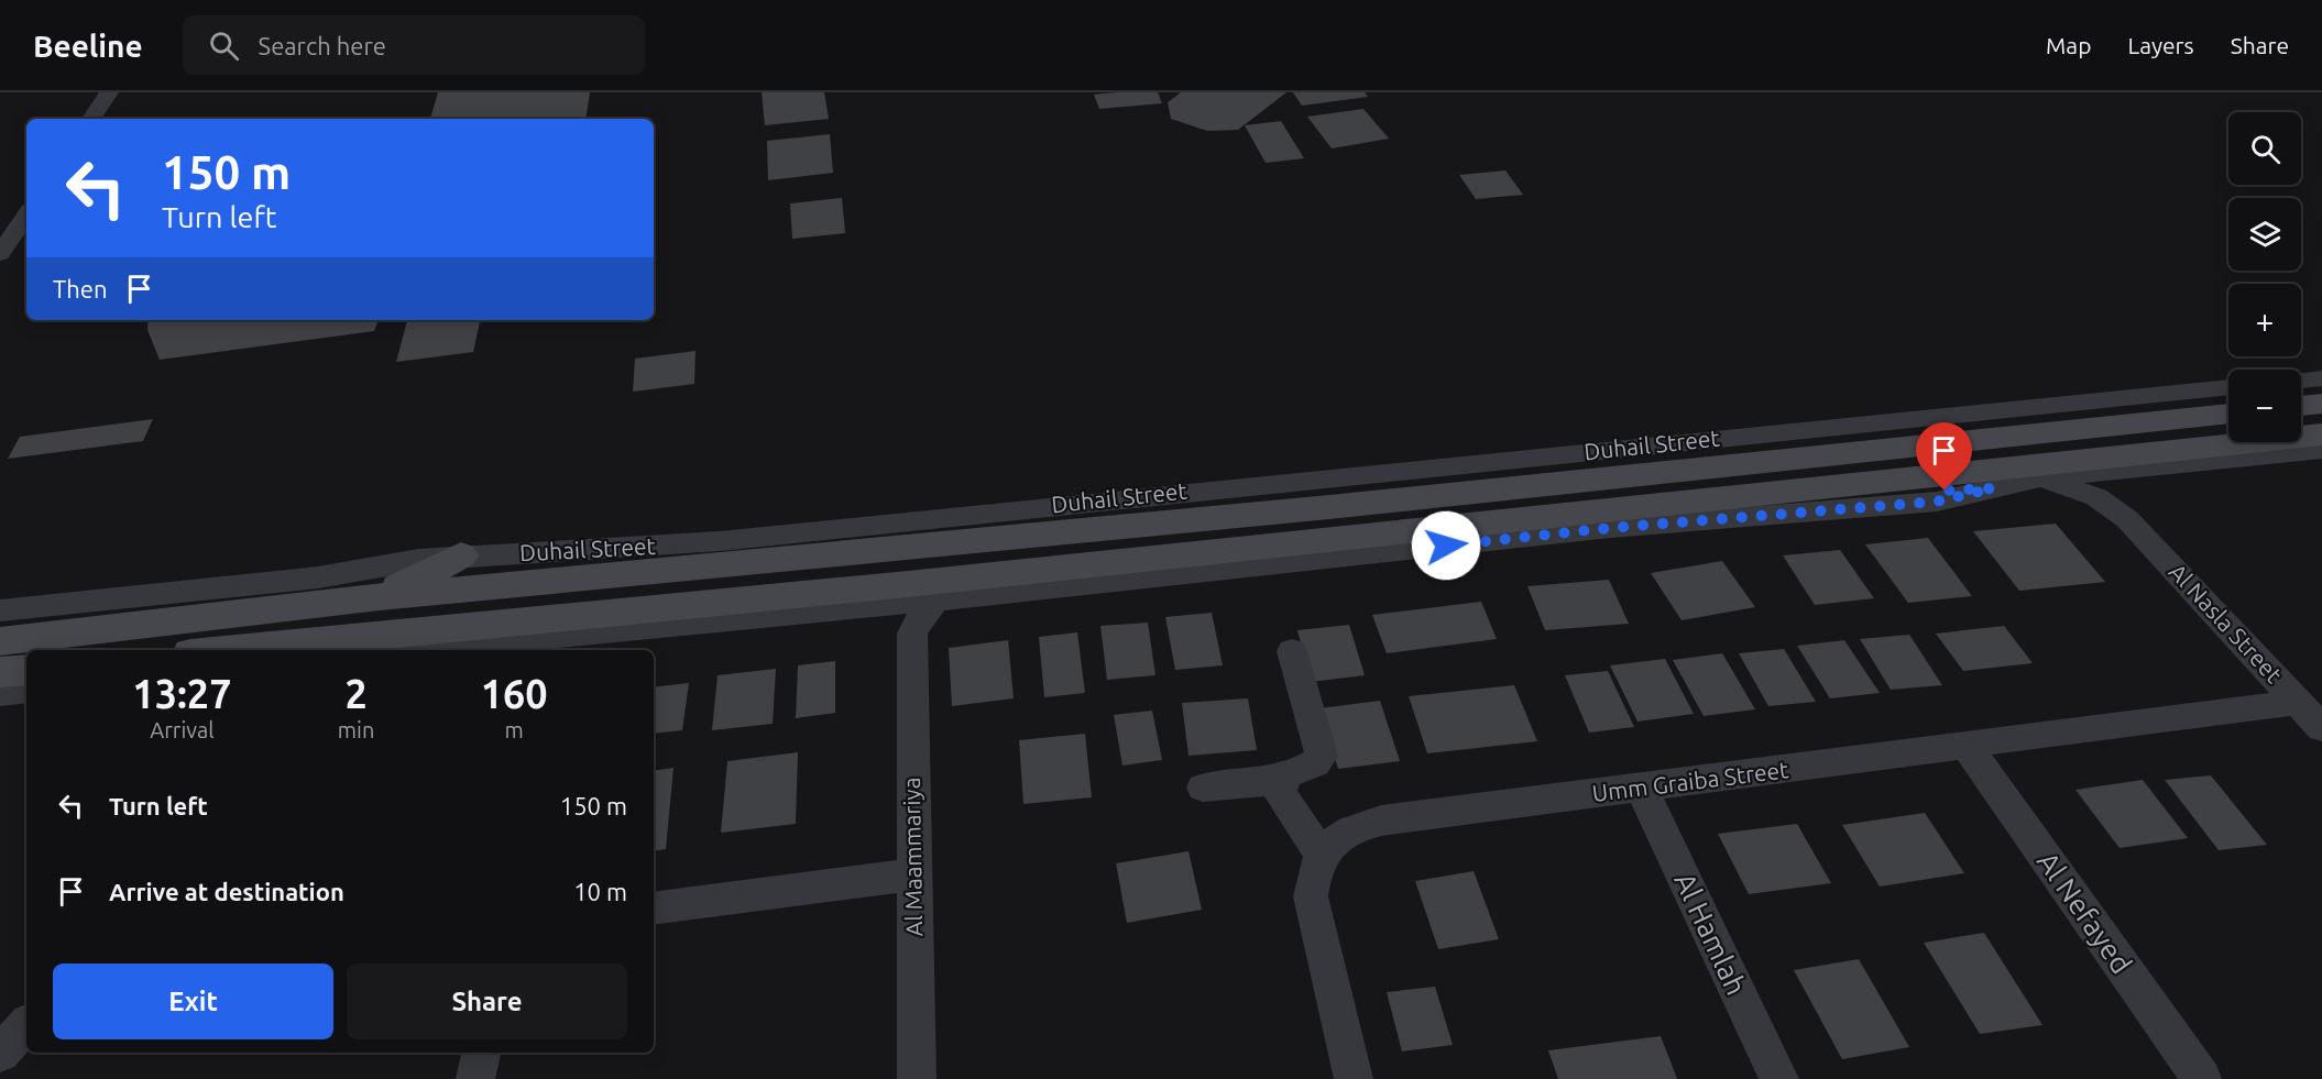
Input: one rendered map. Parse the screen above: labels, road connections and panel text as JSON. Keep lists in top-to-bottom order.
{
  "streets": {
    "main road": ["Duhail Street"],
    "street": [
      "Al Nasla Street",
      "Umm Graiba Street",
      "Al Maammariya",
      "Al Nefayed",
      "Al Hamlah"
    ]
  },
  "crossings": [
    ["Al Nasla Street", "Umm Graiba Street"],
    ["Umm Graiba Street", "Al Nefayed"],
    ["Umm Graiba Street", "Al Hamlah"]
  ],
  "page": {
    "header": "Beeline",
    "search": "Search here",
    "nav": ["Map", "Layers", "Share"],
    "map_buttons": ["+", "−"],
    "turn": ["150 m", "Turn left"],
    "then": "Then",
    "eta": [
      "13:27",
      "Arrival",
      "2",
      "min",
      "160",
      "m"
    ],
    "list": [
      {
        "name": "Turn left",
        "value": "150 m"
      },
      {
        "name": "Arrive at destination",
        "value": "10 m"
      }
    ],
    "buttons": ["Exit", "Share"]
  }
}
